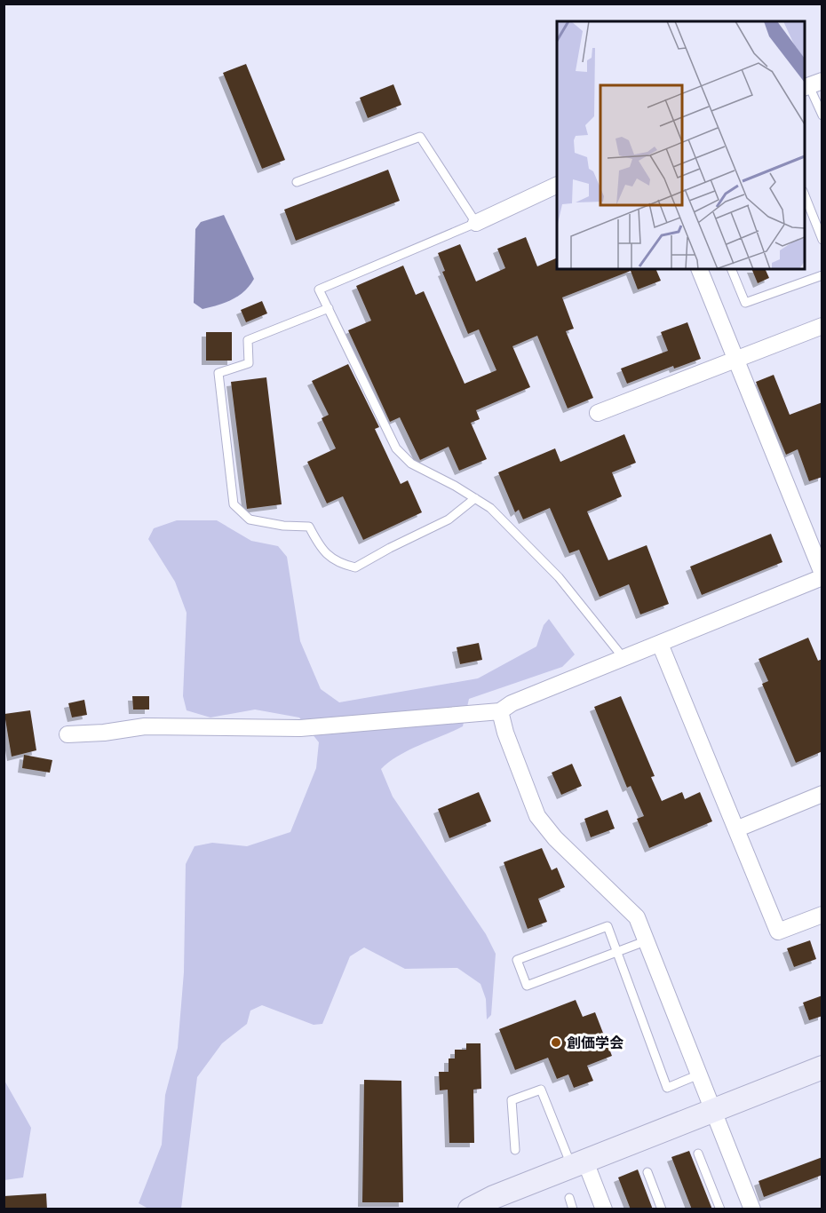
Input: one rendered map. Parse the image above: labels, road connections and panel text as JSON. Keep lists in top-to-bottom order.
{
  "places": ["創価学会"]
}
